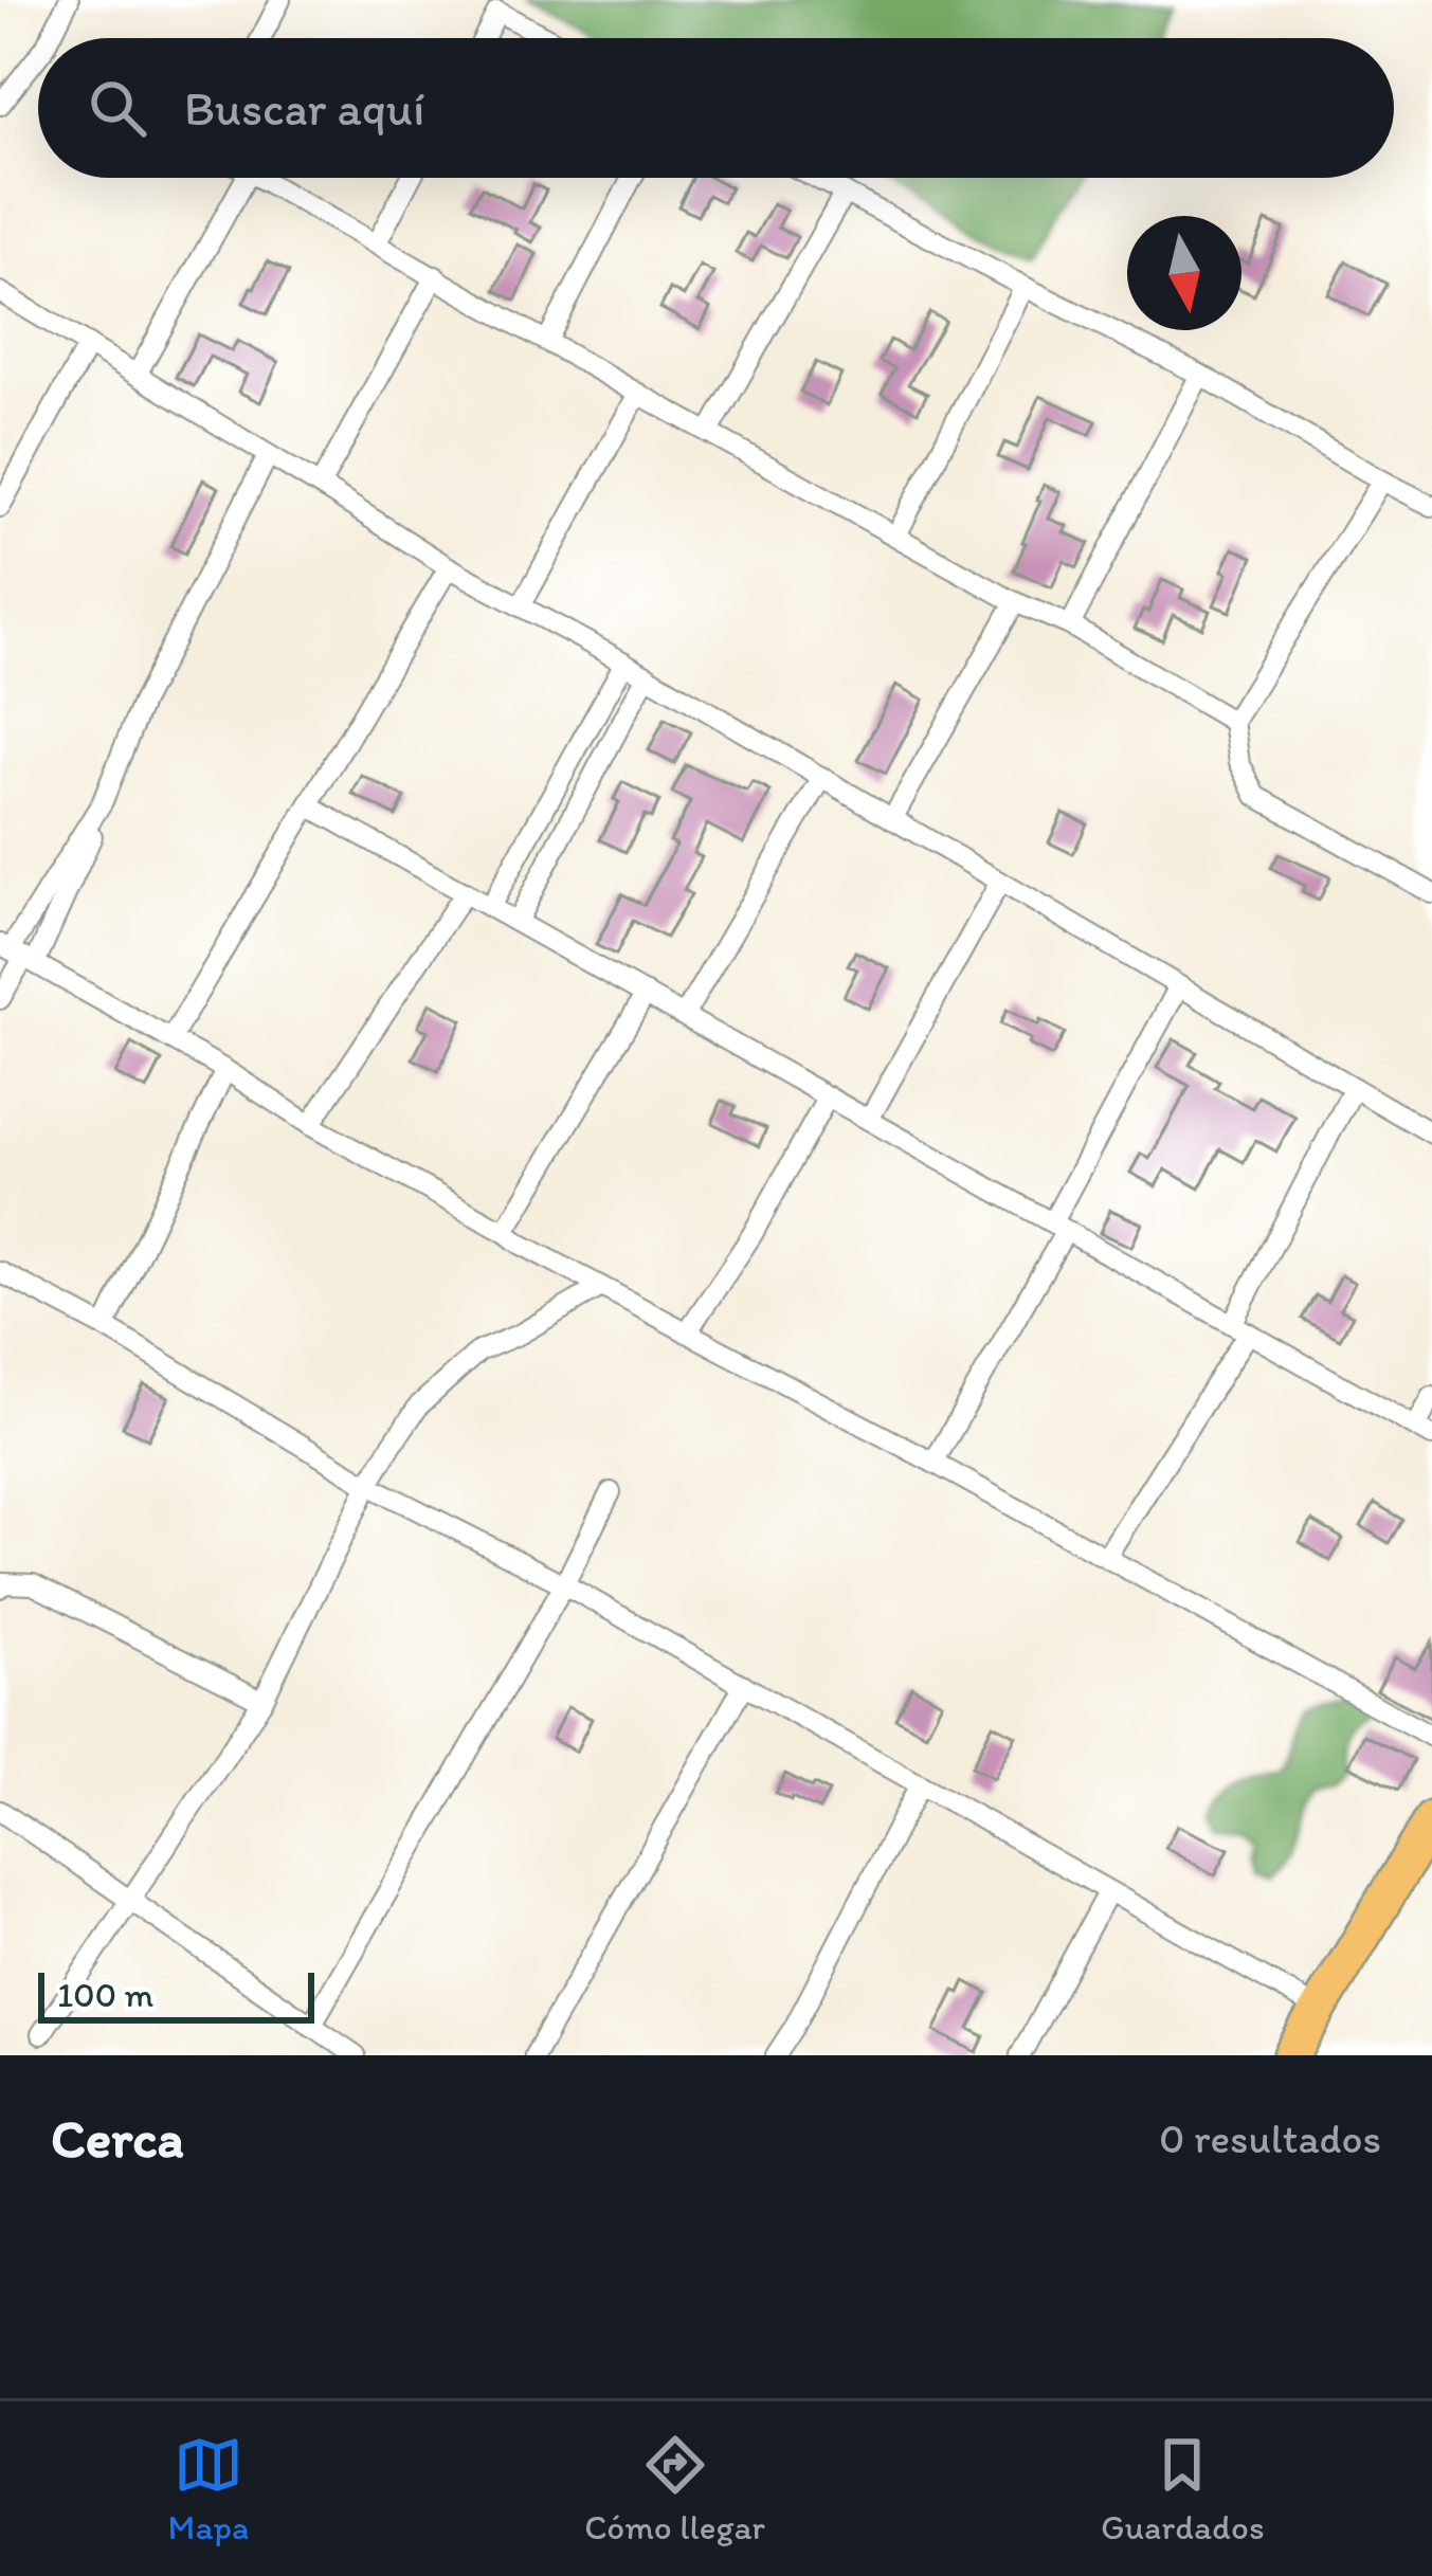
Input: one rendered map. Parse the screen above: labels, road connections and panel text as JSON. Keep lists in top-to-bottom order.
{
  "scale_bar": "100 m",
  "north": "bottom",
  "page": {
    "search": "Buscar aquí",
    "scale": "100 m",
    "heading": ["Cerca", "0 resultados"],
    "nav": ["Mapa", "Cómo llegar", "Guardados"]
  }
}
